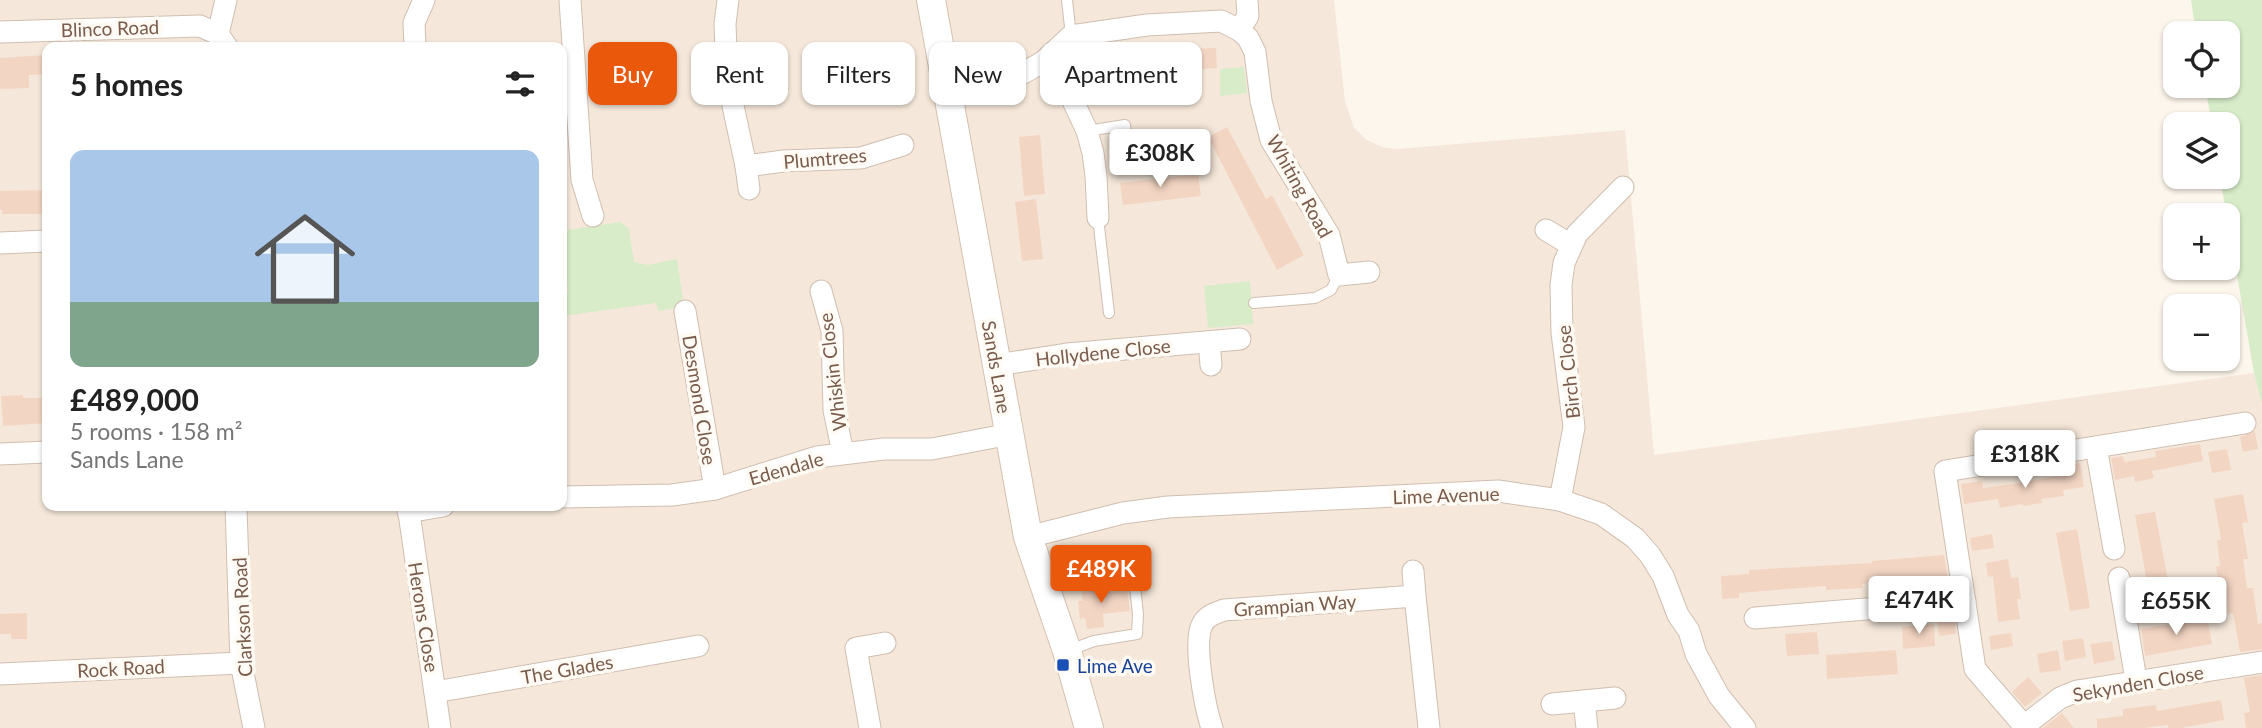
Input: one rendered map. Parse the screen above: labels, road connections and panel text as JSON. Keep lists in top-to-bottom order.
{
  "streets": {
    "street": [
      "Blinco Road",
      "Plumtrees",
      "Whiting Road",
      "Hollydene Close",
      "Sands Lane",
      "Whiskin Close",
      "Birch Close",
      "Desmond Close",
      "Edendale",
      "Lime Avenue",
      "Grampian Way",
      "Clarkson Road",
      "Herons Close",
      "Rock Road",
      "The Glades",
      "Sekynden Close"
    ]
  },
  "crossings": [
    ["Hollydene Close", "Sands Lane"],
    ["Sands Lane", "Edendale"],
    ["Sands Lane", "Lime Avenue"],
    ["Whiskin Close", "Edendale"],
    ["Birch Close", "Lime Avenue"],
    ["Desmond Close", "Edendale"],
    ["Clarkson Road", "Rock Road"],
    ["Herons Close", "The Glades"]
  ],
  "places": {
    "transit": ["Lime Ave"]
  },
  "page": {
    "map_buttons": ["+", "−"],
    "chip": [
      "Buy",
      "Rent",
      "Filters",
      "New",
      "Apartment"
    ],
    "heading": "5 homes",
    "list": [
      {
        "name": "£489,000",
        "note": "5 rooms · 158 m² · Sands Lane"
      }
    ],
    "price": [
      "£308K",
      "£318K",
      "£489K",
      "£474K",
      "£655K"
    ]
  }
}
